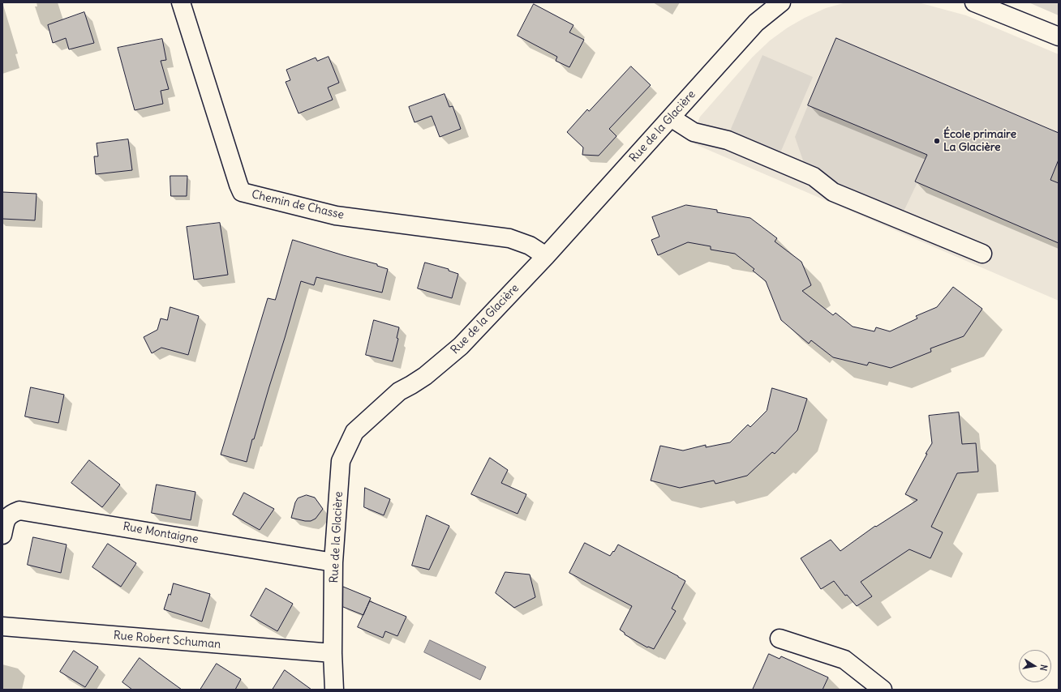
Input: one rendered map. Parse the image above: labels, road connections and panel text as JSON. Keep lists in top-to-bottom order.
{
  "streets": {
    "street": [
      "Rue de la Glacière",
      "Chemin de Chasse",
      "Rue Montaigne",
      "Rue Robert Schuman"
    ]
  },
  "crossings": [
    ["Rue de la Glacière", "Chemin de Chasse"],
    ["Rue de la Glacière", "Rue Montaigne"],
    ["Rue de la Glacière", "Rue Robert Schuman"]
  ],
  "places": ["École primaire La Glacière"],
  "north": "right"
}
